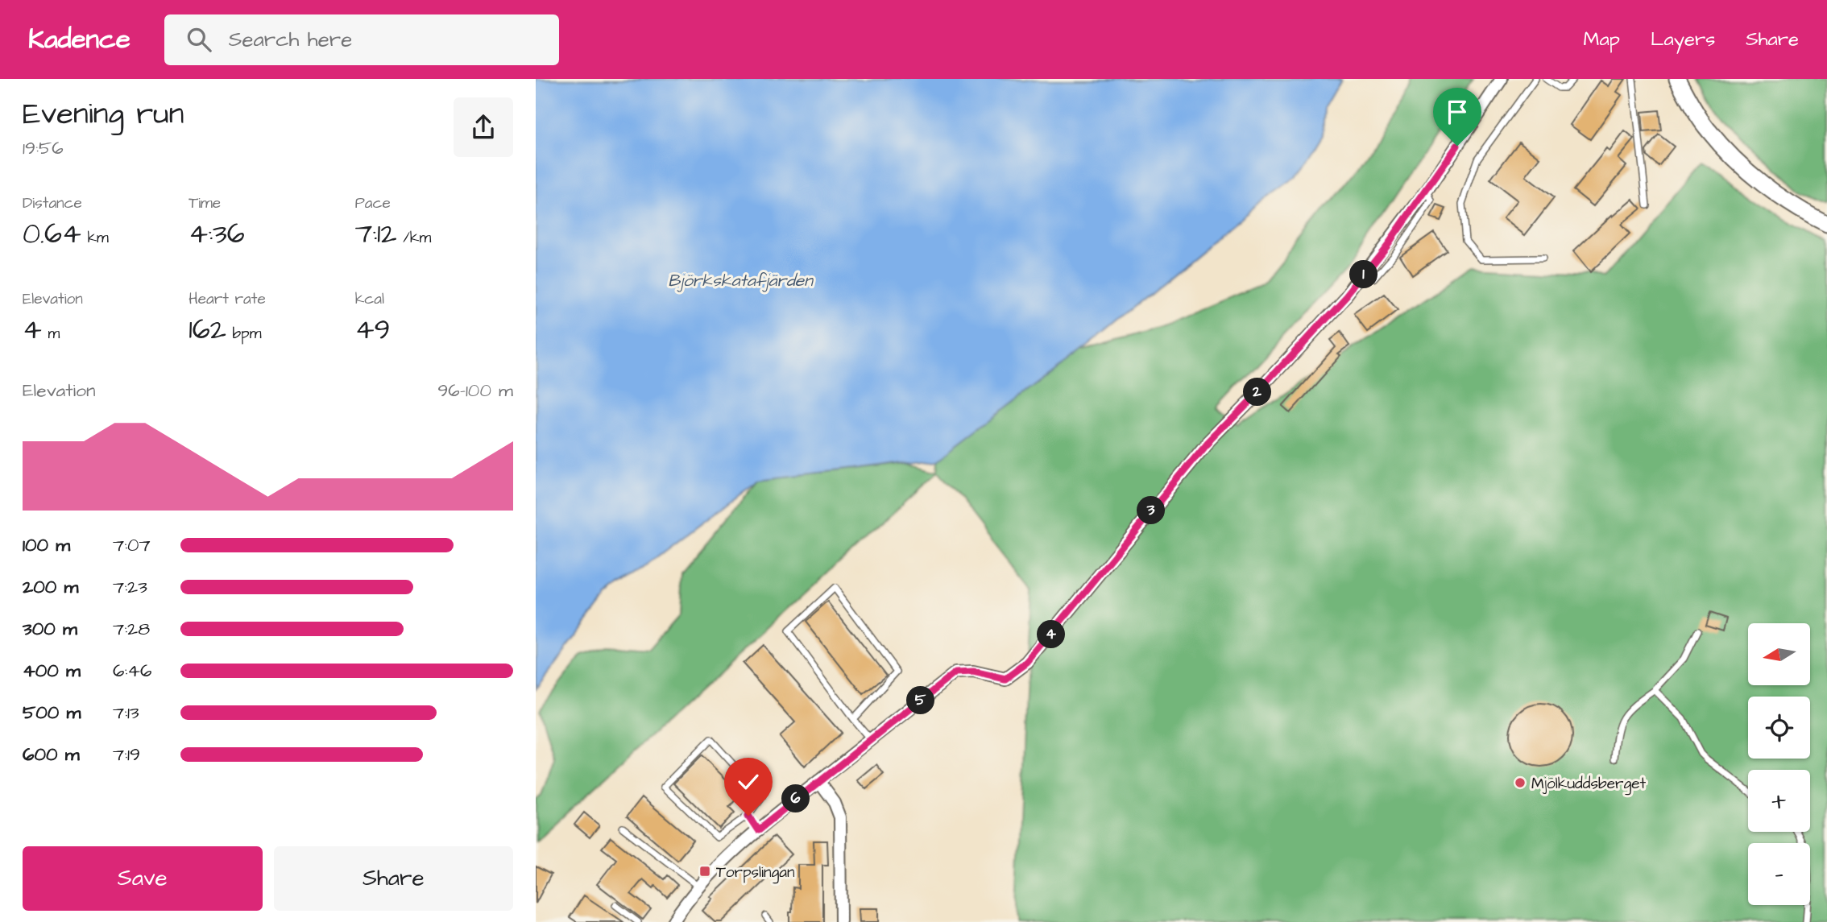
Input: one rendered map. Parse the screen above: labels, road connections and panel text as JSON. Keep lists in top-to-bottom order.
{
  "water": ["Björkskatafjärden"],
  "places": {
    "other": ["Mjölkuddsberget"],
    "transit": ["Torpslingan"]
  },
  "north": "left",
  "page": {
    "header": "Kadence",
    "search": "Search here",
    "nav": ["Map", "Layers", "Share"],
    "heading": ["Evening run", "19:56"],
    "stats": [
      ["Distance", "0.64 km"],
      ["Time", "4:36"],
      ["Pace", "7:12 /km"],
      ["Elevation", "4 m"],
      ["Heart rate", "162 bpm"],
      ["kcal", "49"]
    ],
    "pins": [
      "1",
      "2",
      "3",
      "4",
      "5",
      "6"
    ],
    "chart": ["Elevation", "96–100 m"],
    "list": [
      {
        "name": "100 m",
        "note": "7:07"
      },
      {
        "name": "200 m",
        "note": "7:23"
      },
      {
        "name": "300 m",
        "note": "7:28"
      },
      {
        "name": "400 m",
        "note": "6:46"
      },
      {
        "name": "500 m",
        "note": "7:13"
      },
      {
        "name": "600 m",
        "note": "7:19"
      }
    ],
    "map_buttons": ["+", "−"],
    "buttons": ["Save", "Share"]
  }
}
